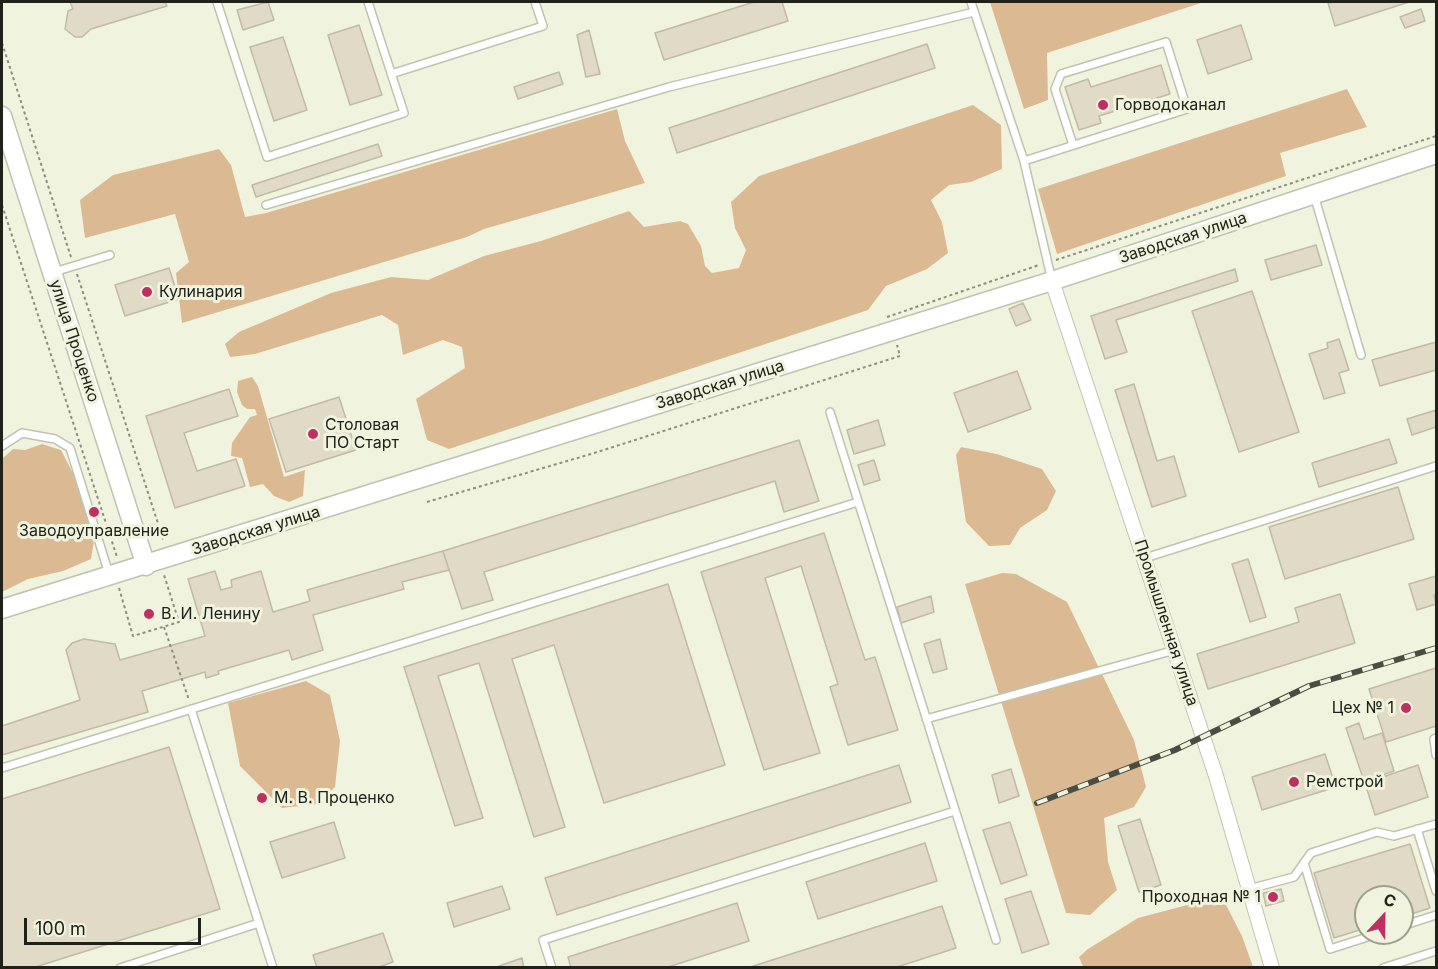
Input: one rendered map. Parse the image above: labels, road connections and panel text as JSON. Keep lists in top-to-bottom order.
{
  "streets": {
    "main road": ["Заводская улица", "улица Проценко"],
    "street": ["Промышленная улица"]
  },
  "crossings": [
    ["Заводская улица", "улица Проценко"],
    ["Заводская улица", "Промышленная улица"]
  ],
  "places": [
    "Горводоканал",
    "Кулинария",
    "Столовая ПО Старт",
    "Заводоуправление",
    "В. И. Ленину",
    "Цех № 1",
    "Ремстрой",
    "М. В. Проценко",
    "Проходная № 1"
  ],
  "scale_bar": "100 m",
  "north": "top"
}
